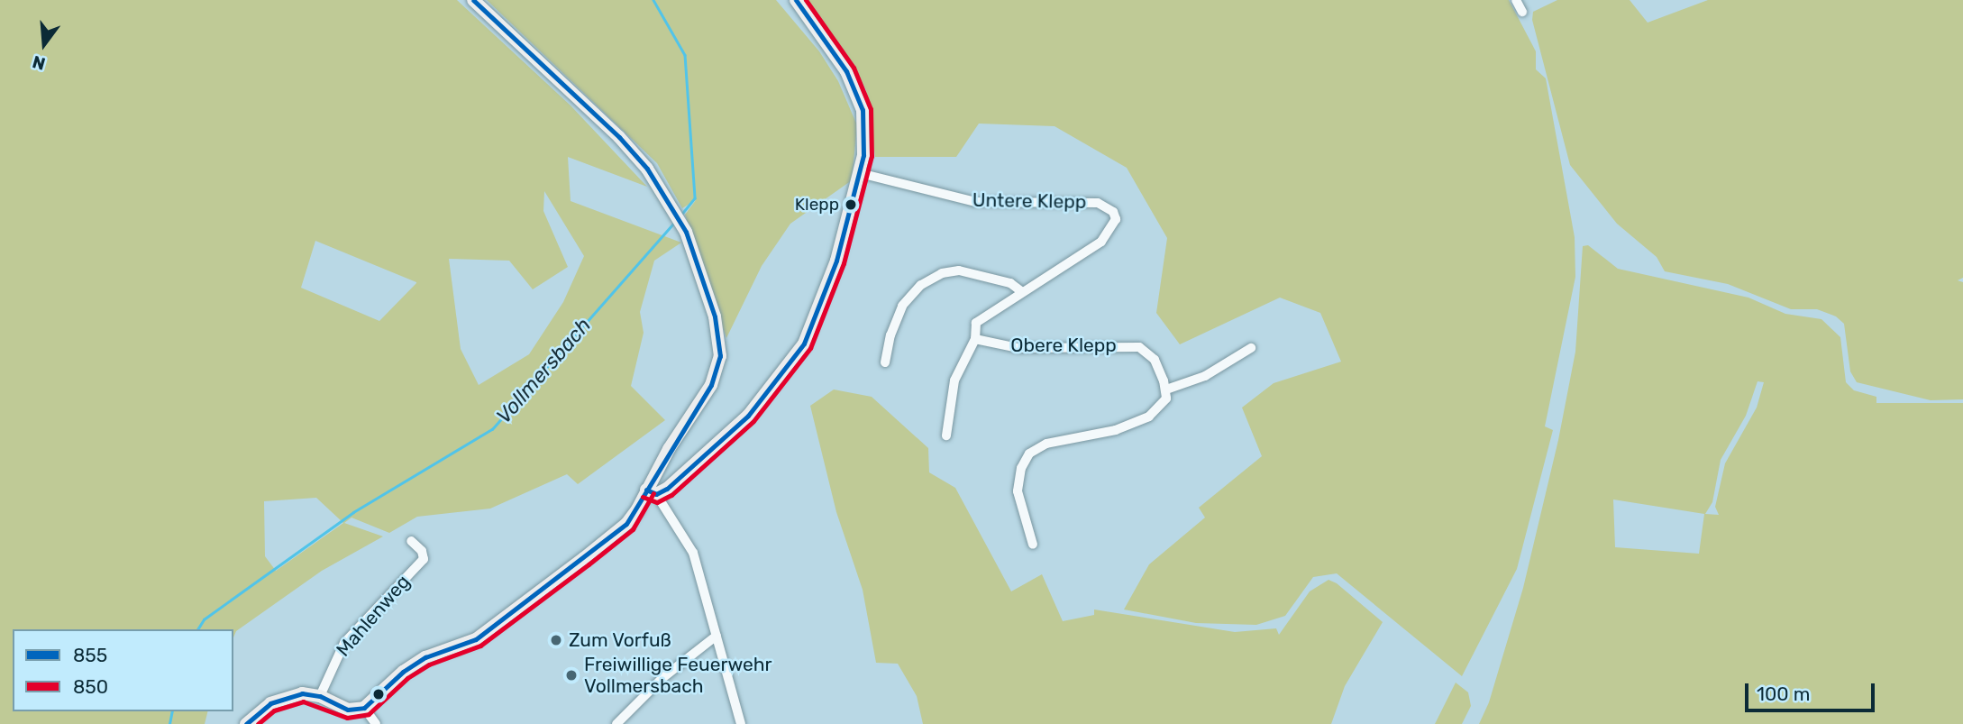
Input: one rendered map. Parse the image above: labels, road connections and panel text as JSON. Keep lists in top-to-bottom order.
{
  "streets": {
    "street": ["Untere Klepp", "Obere Klepp", "Mahlenweg"]
  },
  "crossings": [
    ["Untere Klepp", "Obere Klepp"]
  ],
  "water": ["Vollmersbach"],
  "places": ["Klepp", "Zum Vorfuß", "Freiwillige Feuerwehr Vollmersbach"],
  "lines": ["transit line 855", "transit line 850"],
  "legend": ["855", "850"],
  "scale_bar": "100 m",
  "north": "bottom"
}
